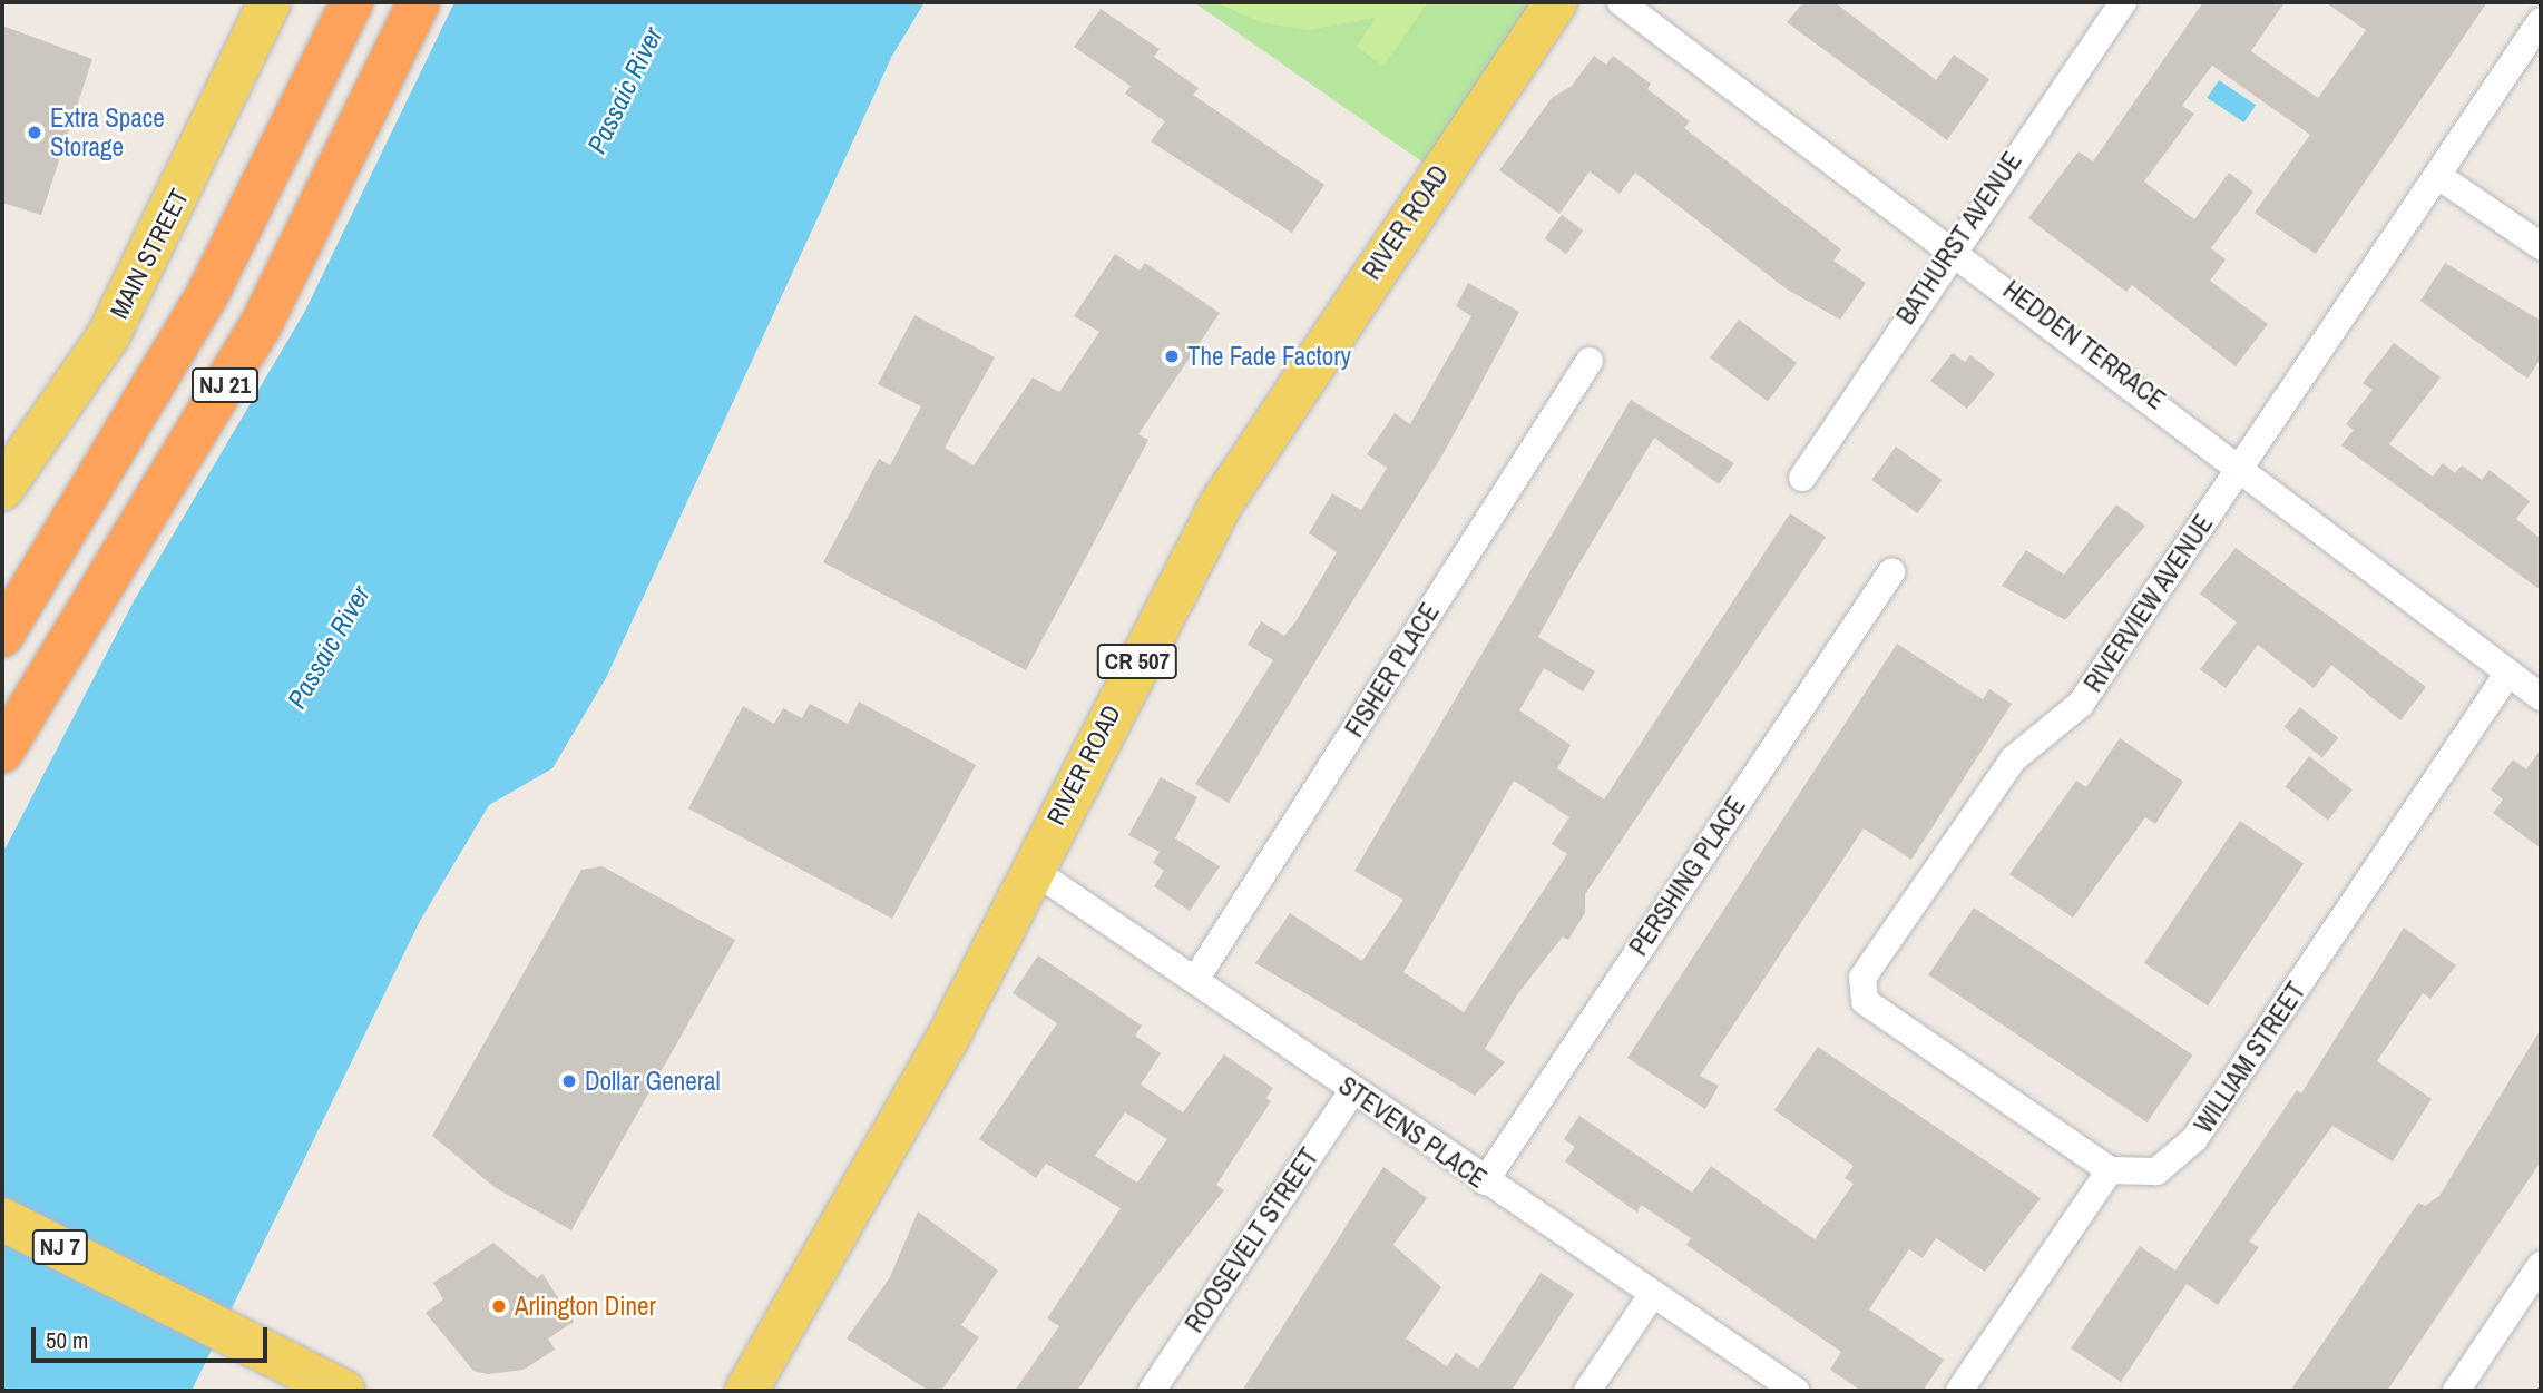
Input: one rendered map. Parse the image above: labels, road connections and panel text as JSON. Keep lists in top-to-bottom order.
{
  "streets": {
    "highway": ["NJ 21"],
    "main road": [
      "RIVER ROAD",
      "MAIN STREET",
      "CR 507",
      "NJ 7"
    ],
    "street": [
      "BATHURST AVENUE",
      "HEDDEN TERRACE",
      "RIVERVIEW AVENUE",
      "FISHER PLACE",
      "PERSHING PLACE",
      "WILLIAM STREET",
      "STEVENS PLACE",
      "ROOSEVELT STREET"
    ]
  },
  "crossings": [
    ["RIVER ROAD", "STEVENS PLACE"],
    ["BATHURST AVENUE", "HEDDEN TERRACE"],
    ["HEDDEN TERRACE", "RIVERVIEW AVENUE"],
    ["HEDDEN TERRACE", "WILLIAM STREET"],
    ["RIVERVIEW AVENUE", "WILLIAM STREET"],
    ["FISHER PLACE", "STEVENS PLACE"],
    ["PERSHING PLACE", "STEVENS PLACE"],
    ["STEVENS PLACE", "ROOSEVELT STREET"]
  ],
  "water": ["Passaic River"],
  "places": [
    "Extra Space Storage",
    "The Fade Factory",
    "Dollar General",
    "Arlington Diner"
  ],
  "scale_bar": "50 m"
}
